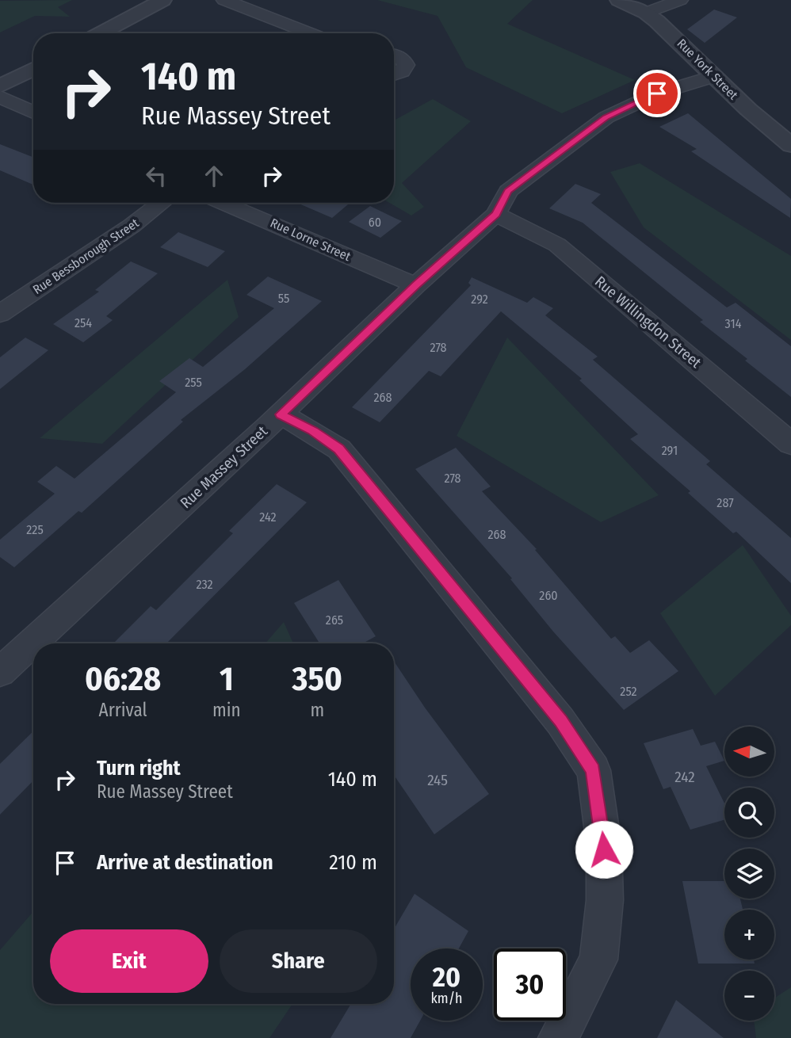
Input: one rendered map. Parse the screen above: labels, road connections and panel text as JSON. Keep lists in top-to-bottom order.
{
  "streets": {
    "street": [
      "Rue York Street",
      "Rue Lorne Street",
      "Rue Bessborough Street",
      "Rue Willingdon Street",
      "Rue Massey Street"
    ]
  },
  "crossings": [
    ["Rue York Street", "Rue Massey Street"],
    ["Rue Lorne Street", "Rue Massey Street"],
    ["Rue Willingdon Street", "Rue Massey Street"]
  ],
  "house_numbers": [
    "60",
    "55",
    "292",
    "254",
    "314",
    "278",
    "255",
    "268",
    "291",
    "278",
    "287",
    "242",
    "225",
    "268",
    "232",
    "260",
    "265",
    "252",
    "242",
    "245"
  ],
  "north": "left",
  "page": {
    "turn": ["140 m", "Rue Massey Street"],
    "eta": [
      "06:28",
      "Arrival",
      "1",
      "min",
      "350",
      "m"
    ],
    "map_buttons": ["+", "−"],
    "list": [
      {
        "name": "Turn right",
        "note": "Rue Massey Street",
        "value": "140 m"
      },
      {
        "name": "Arrive at destination",
        "value": "210 m"
      }
    ],
    "buttons": ["Exit", "Share"],
    "speed": "20 km/h",
    "limit": "30"
  }
}
